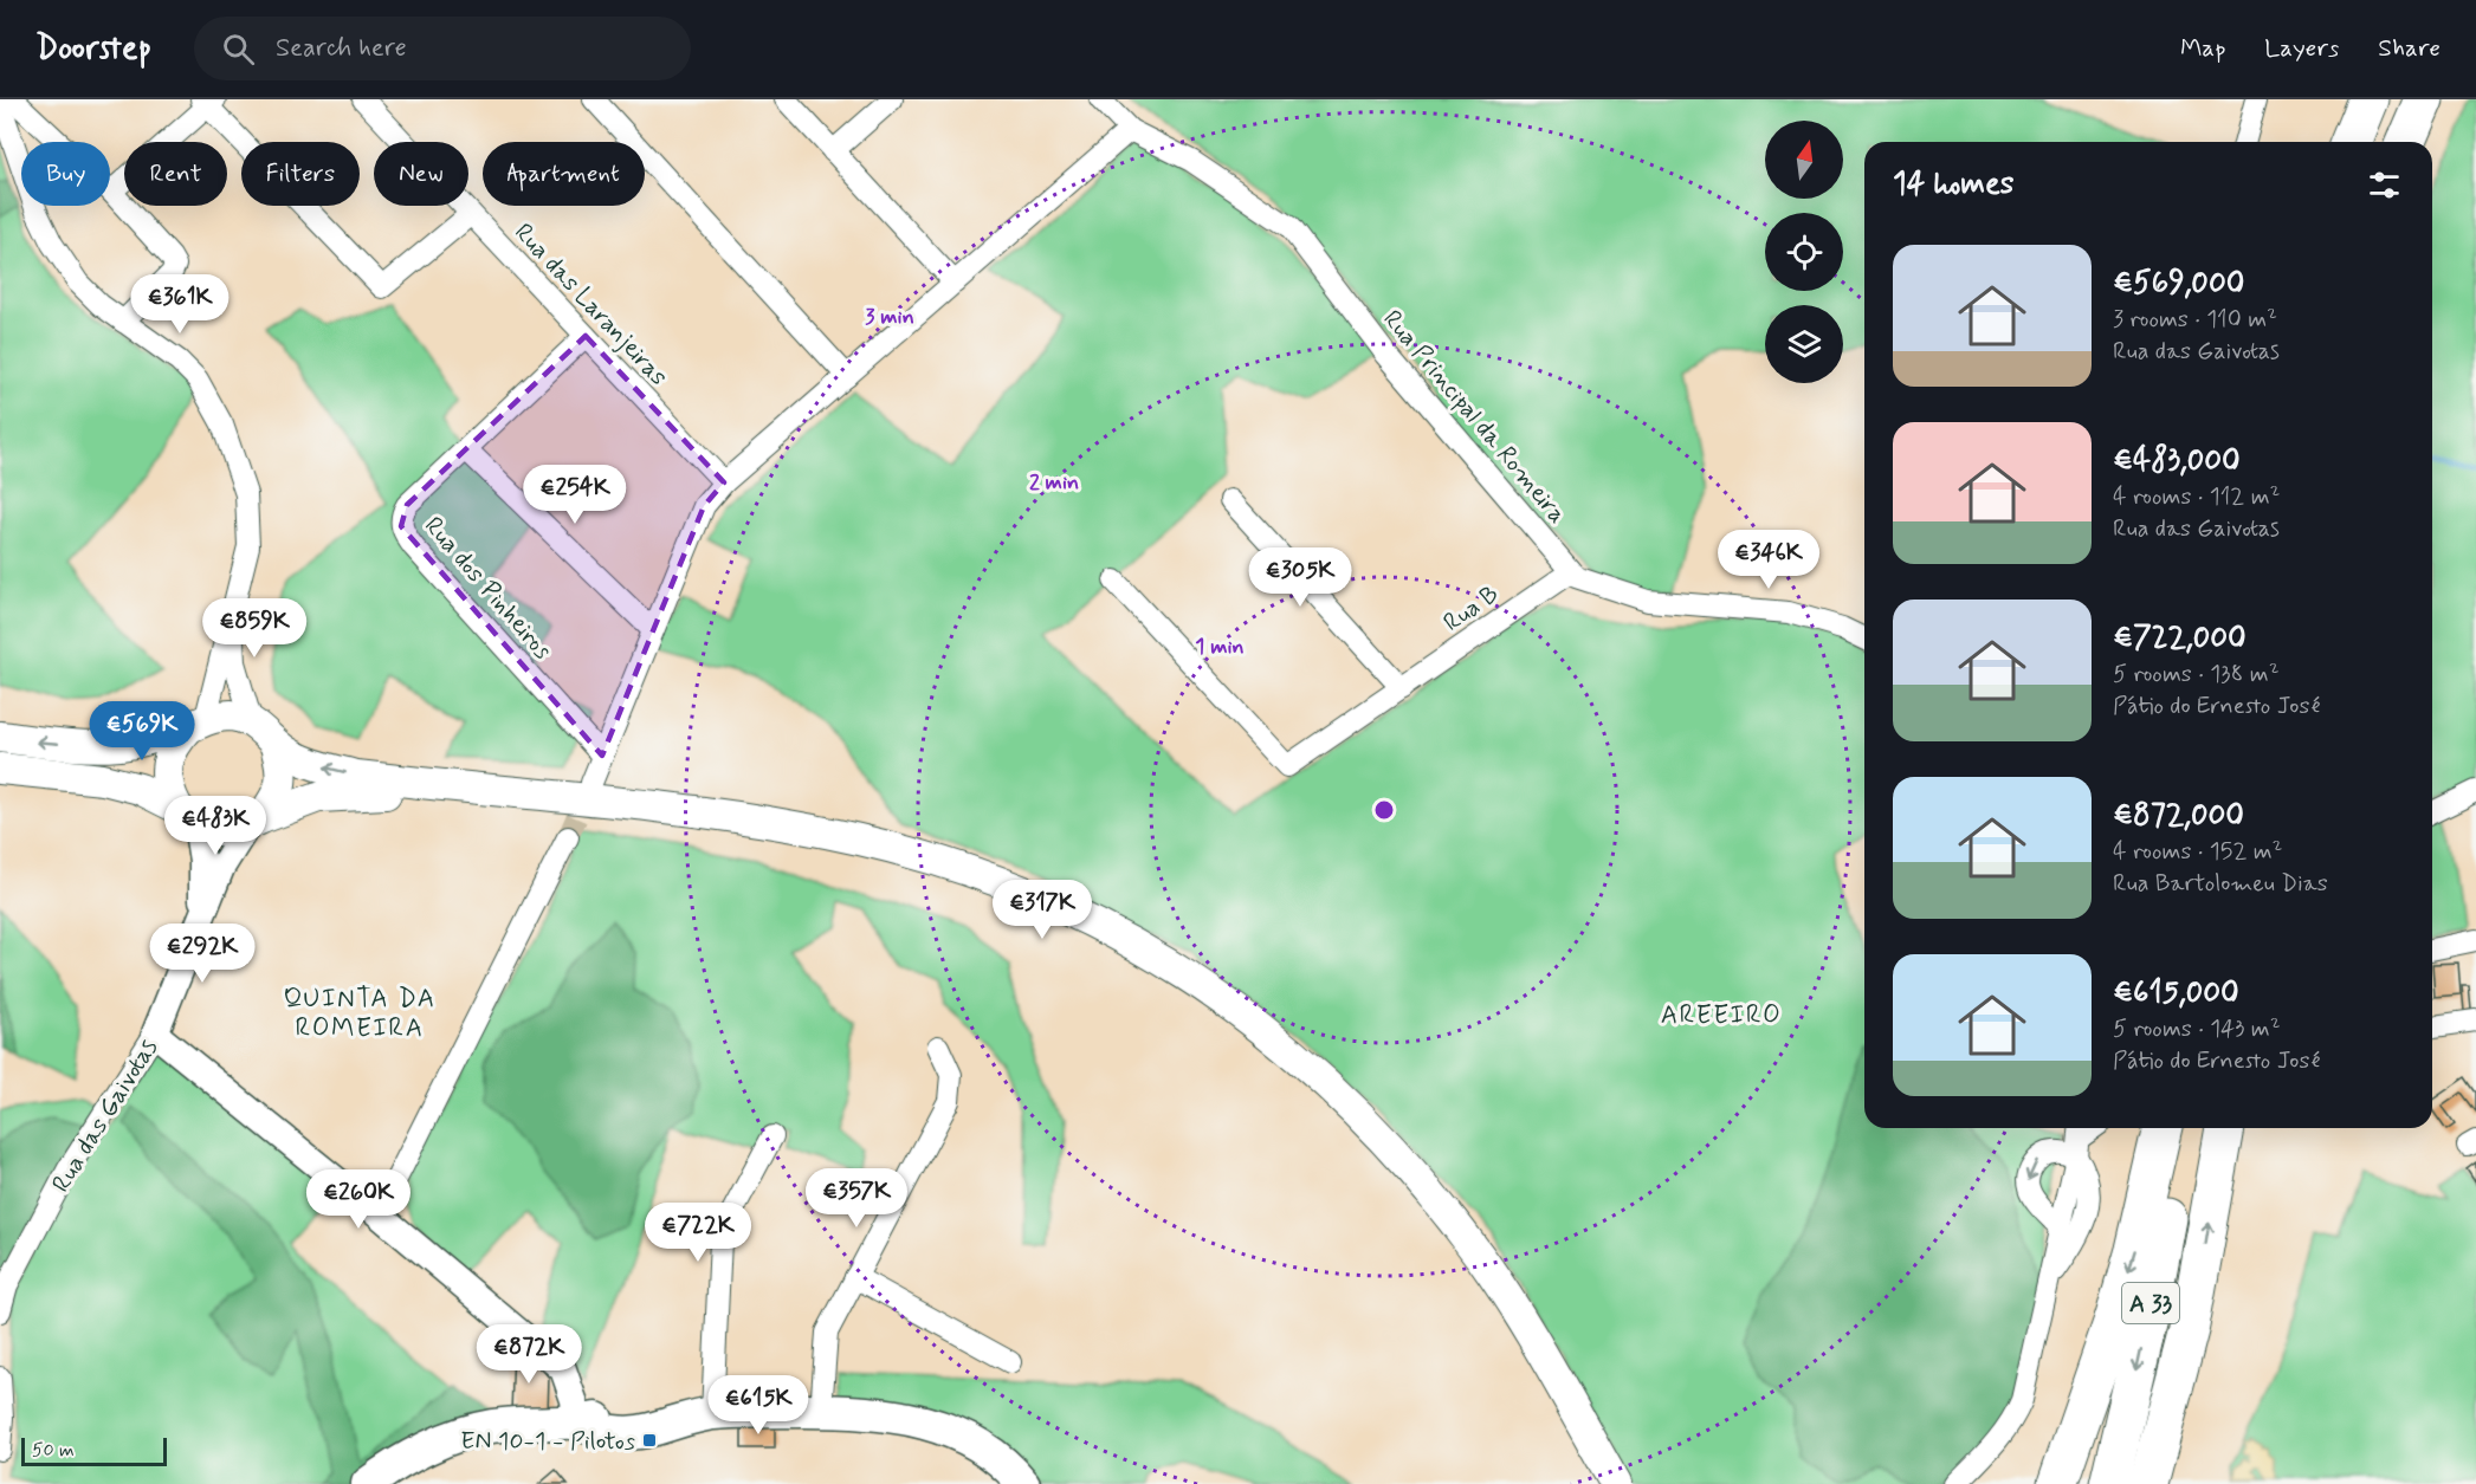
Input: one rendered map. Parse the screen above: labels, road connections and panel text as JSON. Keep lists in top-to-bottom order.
{
  "streets": {
    "highway": ["A 33"],
    "street": [
      "Rua das Laranjeiras",
      "Rua Principal da Romeira",
      "Rua dos Pinheiros",
      "Rua B",
      "Rua das Gaivotas"
    ]
  },
  "crossings": [
    ["Rua das Laranjeiras", "Rua dos Pinheiros"],
    ["Rua Principal da Romeira", "Rua B"]
  ],
  "districts": ["QUINTA DA ROMEIRA", "AREEIRO"],
  "places": {
    "transit": ["EN 10-1 - Pilotos"]
  },
  "scale_bar": "50 m",
  "north": "top",
  "page": {
    "header": "Doorstep",
    "search": "Search here",
    "nav": ["Map", "Layers", "Share"],
    "chip": [
      "Buy",
      "Rent",
      "Filters",
      "New",
      "Apartment"
    ],
    "heading": "14 homes",
    "list": [
      {
        "name": "€569,000",
        "note": "3 rooms · 110 m² · Rua das Gaivotas"
      },
      {
        "name": "€483,000",
        "note": "4 rooms · 112 m² · Rua das Gaivotas"
      },
      {
        "name": "€722,000",
        "note": "5 rooms · 138 m² · Pátio do Ernesto José"
      },
      {
        "name": "€872,000",
        "note": "4 rooms · 152 m² · Rua Bartolomeu Dias"
      },
      {
        "name": "€615,000",
        "note": "5 rooms · 143 m² · Pátio do Ernesto José"
      }
    ],
    "price": [
      "€361K",
      "€254K",
      "€346K",
      "€305K",
      "€859K",
      "€569K",
      "€483K",
      "€317K",
      "€292K",
      "€357K",
      "€260K",
      "€722K",
      "€872K",
      "€615K"
    ],
    "scale": "50 m"
  },
  "rings": ["3 min", "2 min", "1 min"]
}
